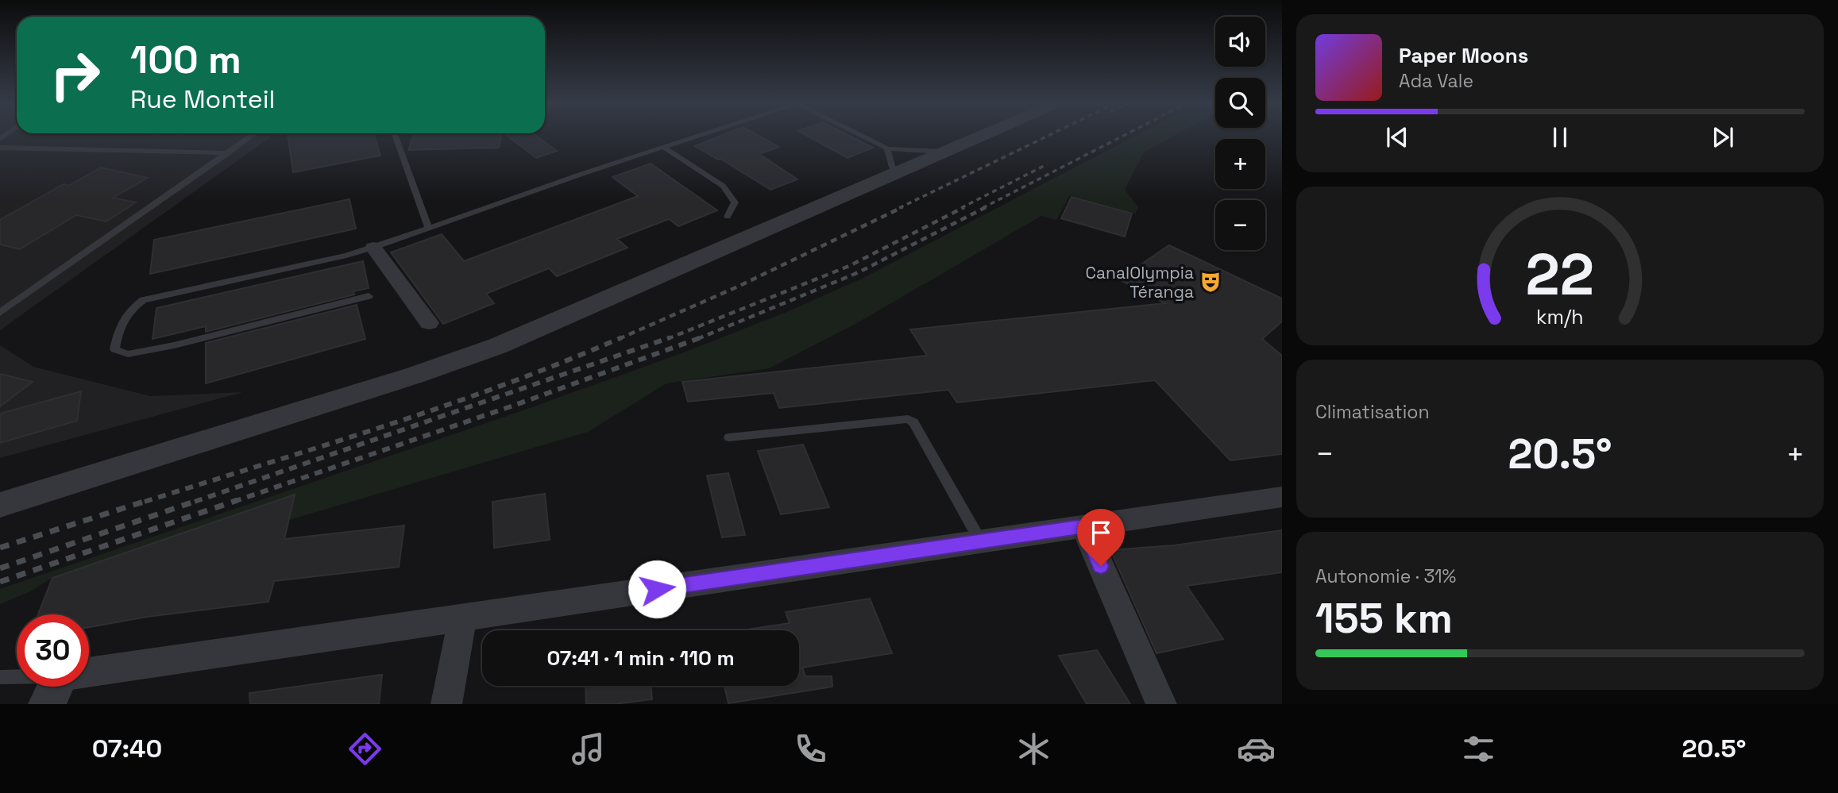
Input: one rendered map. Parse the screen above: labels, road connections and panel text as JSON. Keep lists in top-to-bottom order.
{
  "places": {
    "theatre": ["CanalOlympia Téranga"]
  },
  "page": {
    "map_buttons": ["+", "−"],
    "turn": ["100 m", "Rue Monteil"],
    "song": ["Paper Moons", "Ada Vale"],
    "tile": [
      "Climatisation",
      ["Autonomie · 31%", "155 km"]
    ],
    "heat": ["−", "20.5°", "+"],
    "limit": "30",
    "trip": "07:41 · 1 min · 110 m",
    "tabs": ["07:40", "20.5°"],
    "gauge": ["22", "km/h"]
  }
}
